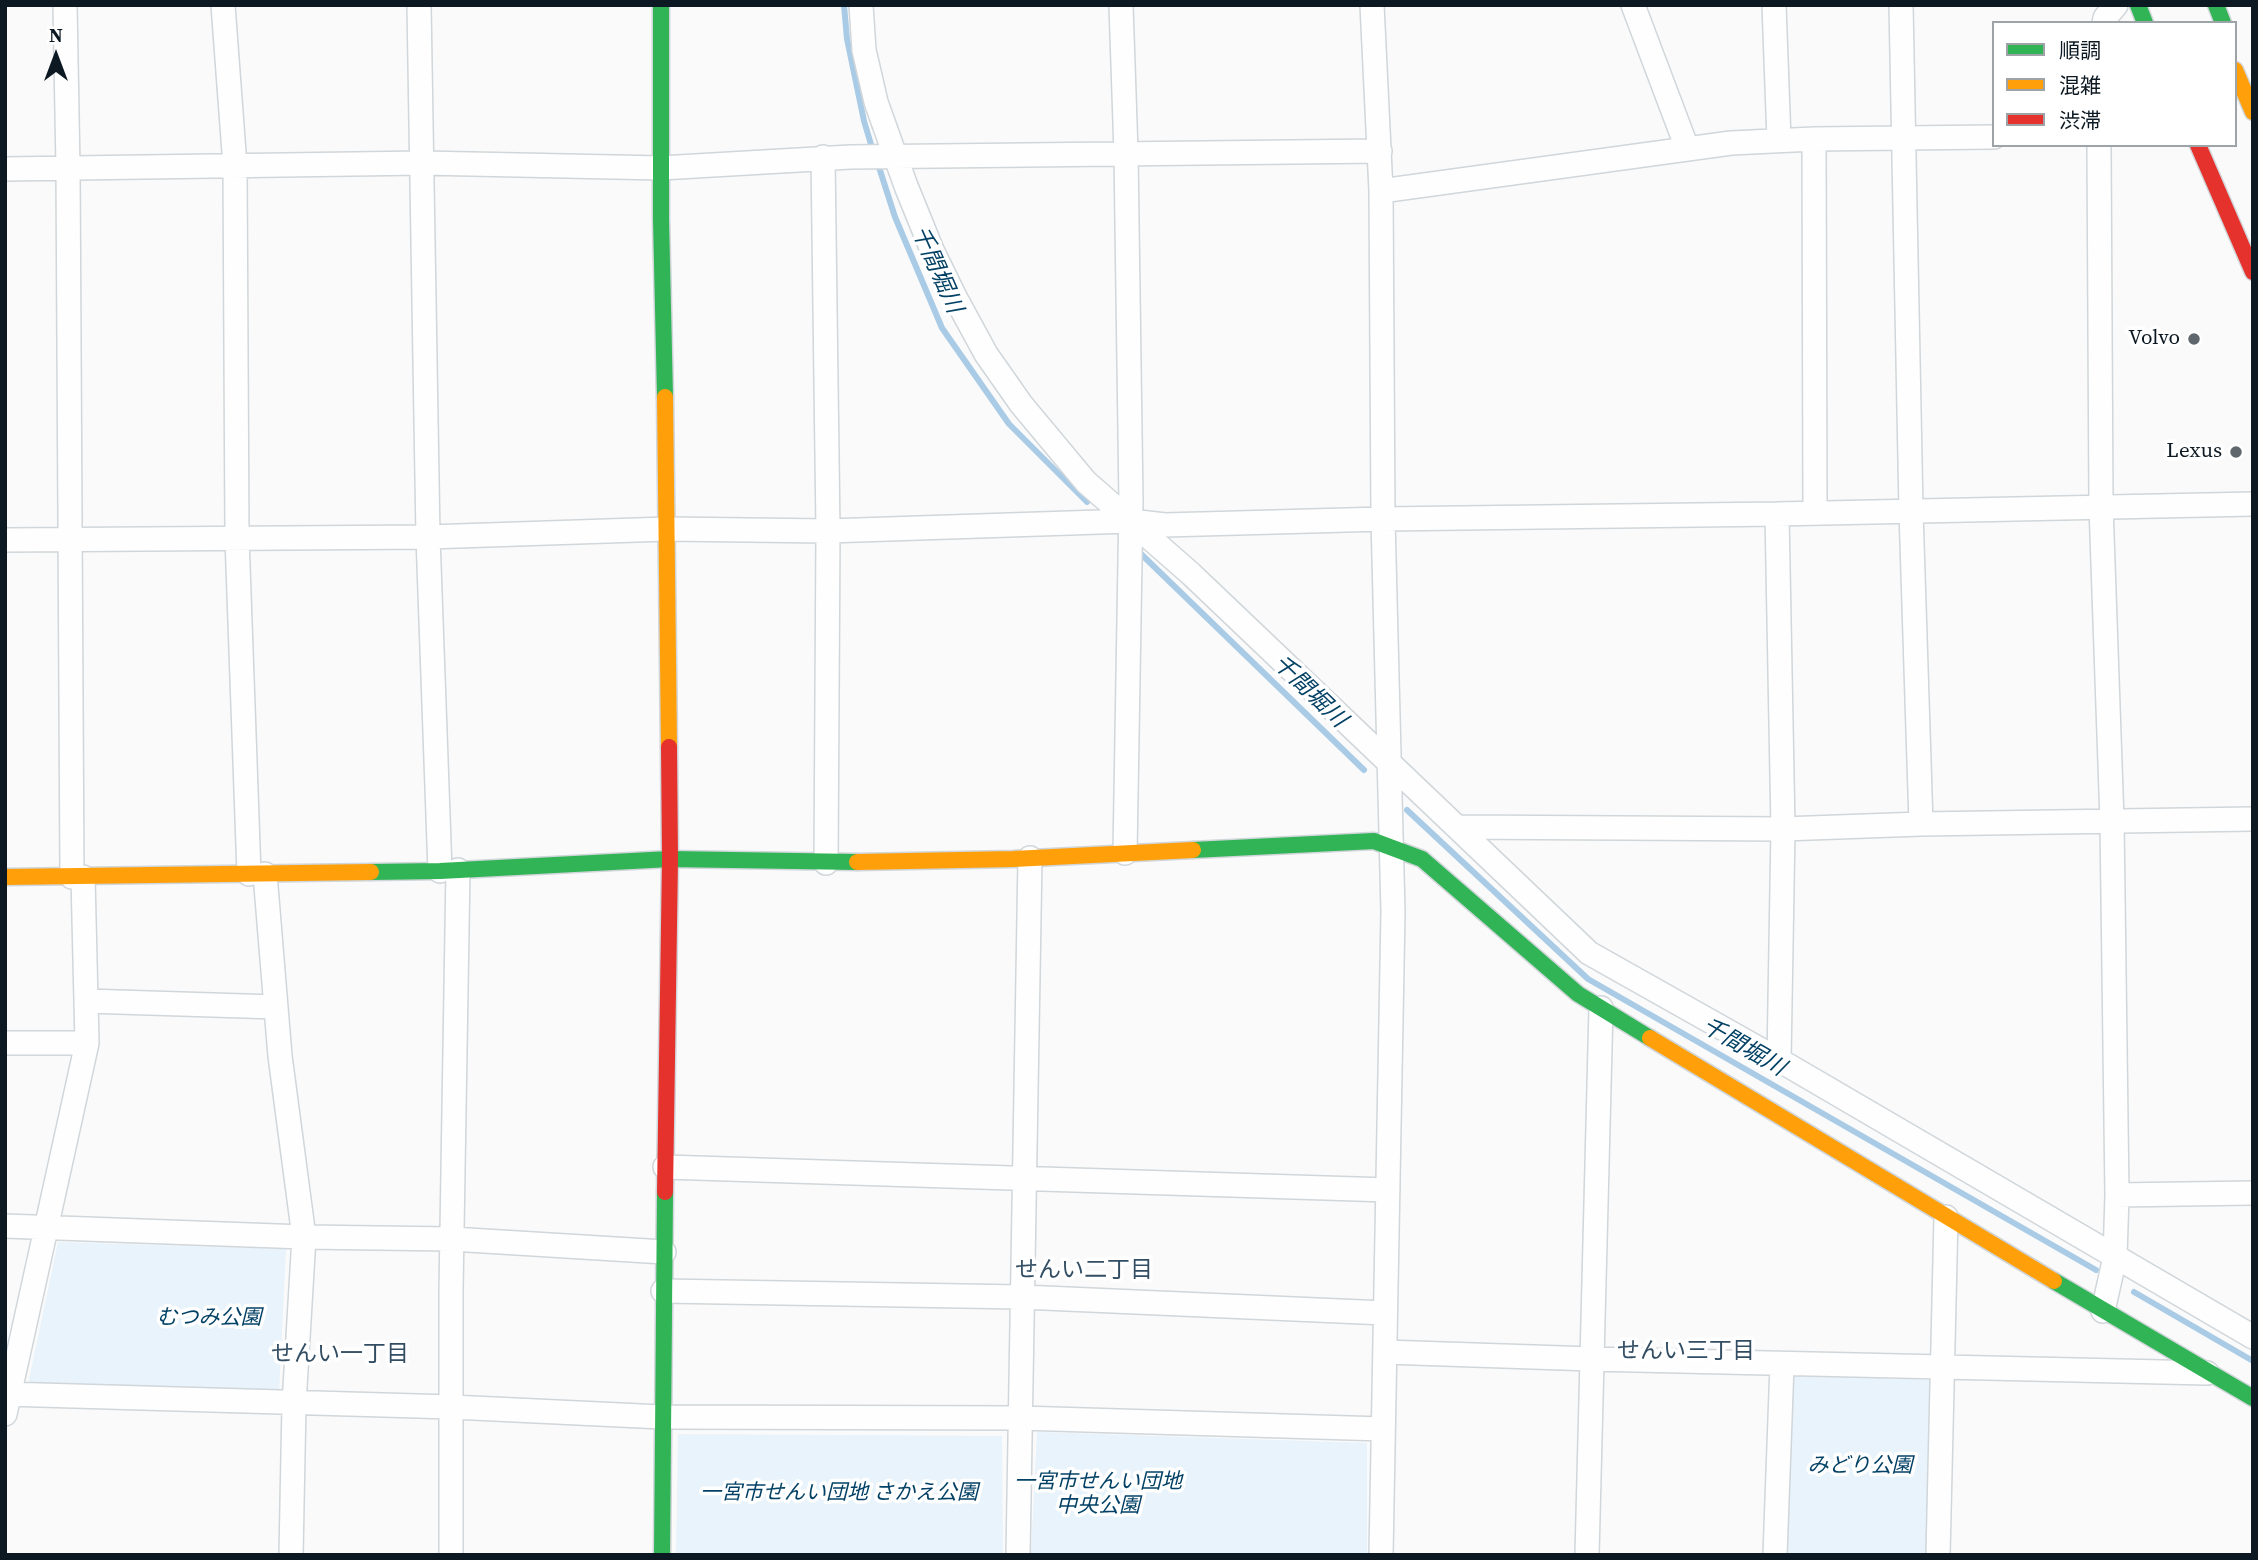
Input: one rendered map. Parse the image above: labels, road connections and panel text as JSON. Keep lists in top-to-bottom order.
{
  "districts": ["せんい二丁目", "せんい三丁目", "せんい一丁目"],
  "water": ["千間堀川"],
  "parks": [
    "むつみ公園",
    "みどり公園",
    "一宮市せんい団地 中央公園",
    "一宮市せんい団地 さかえ公園"
  ],
  "places": ["Volvo", "Lexus"],
  "legend": ["順調", "混雑", "渋滞"],
  "north": "top"
}
